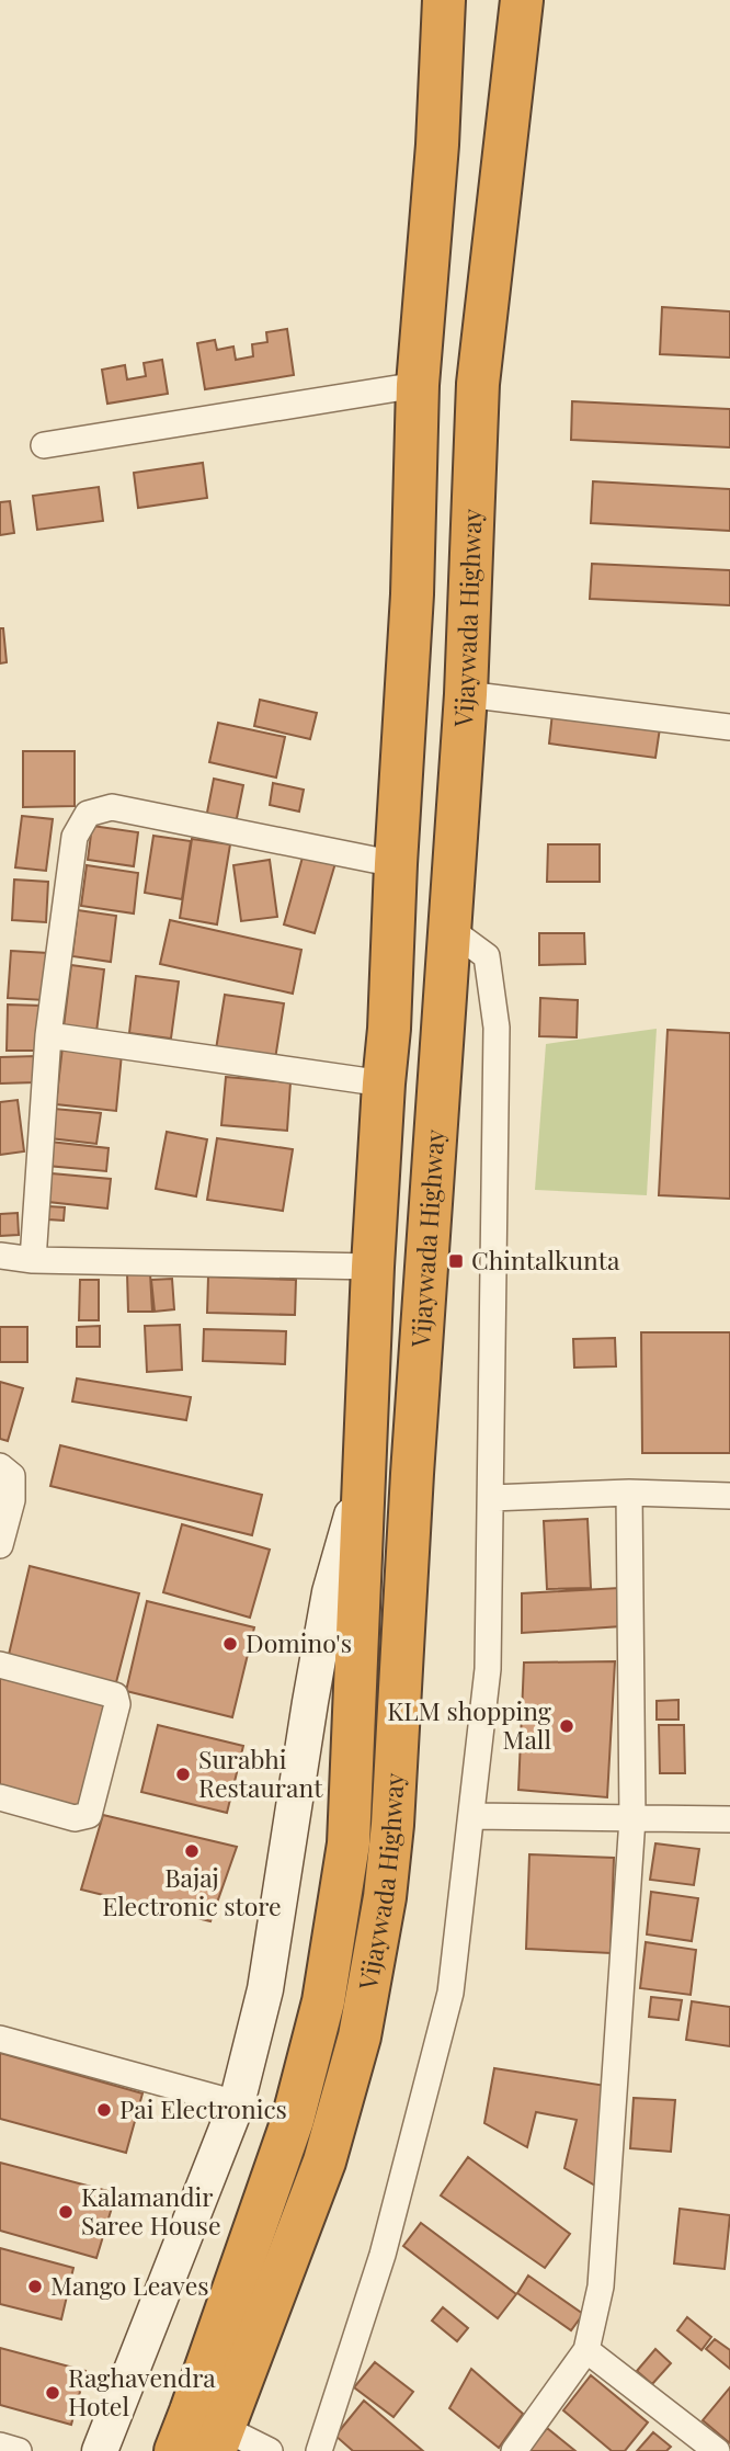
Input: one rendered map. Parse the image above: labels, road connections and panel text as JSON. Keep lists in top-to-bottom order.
{
  "streets": {
    "highway": ["Vijaywada Highway"]
  },
  "places": {
    "transit": ["Chintalkunta"],
    "other": [
      "Domino's",
      "KLM shopping Mall",
      "Surabhi Restaurant",
      "Bajaj Electronic store",
      "Pai Electronics",
      "Kalamandir Saree House",
      "Mango Leaves",
      "Raghavendra Hotel"
    ]
  }
}
